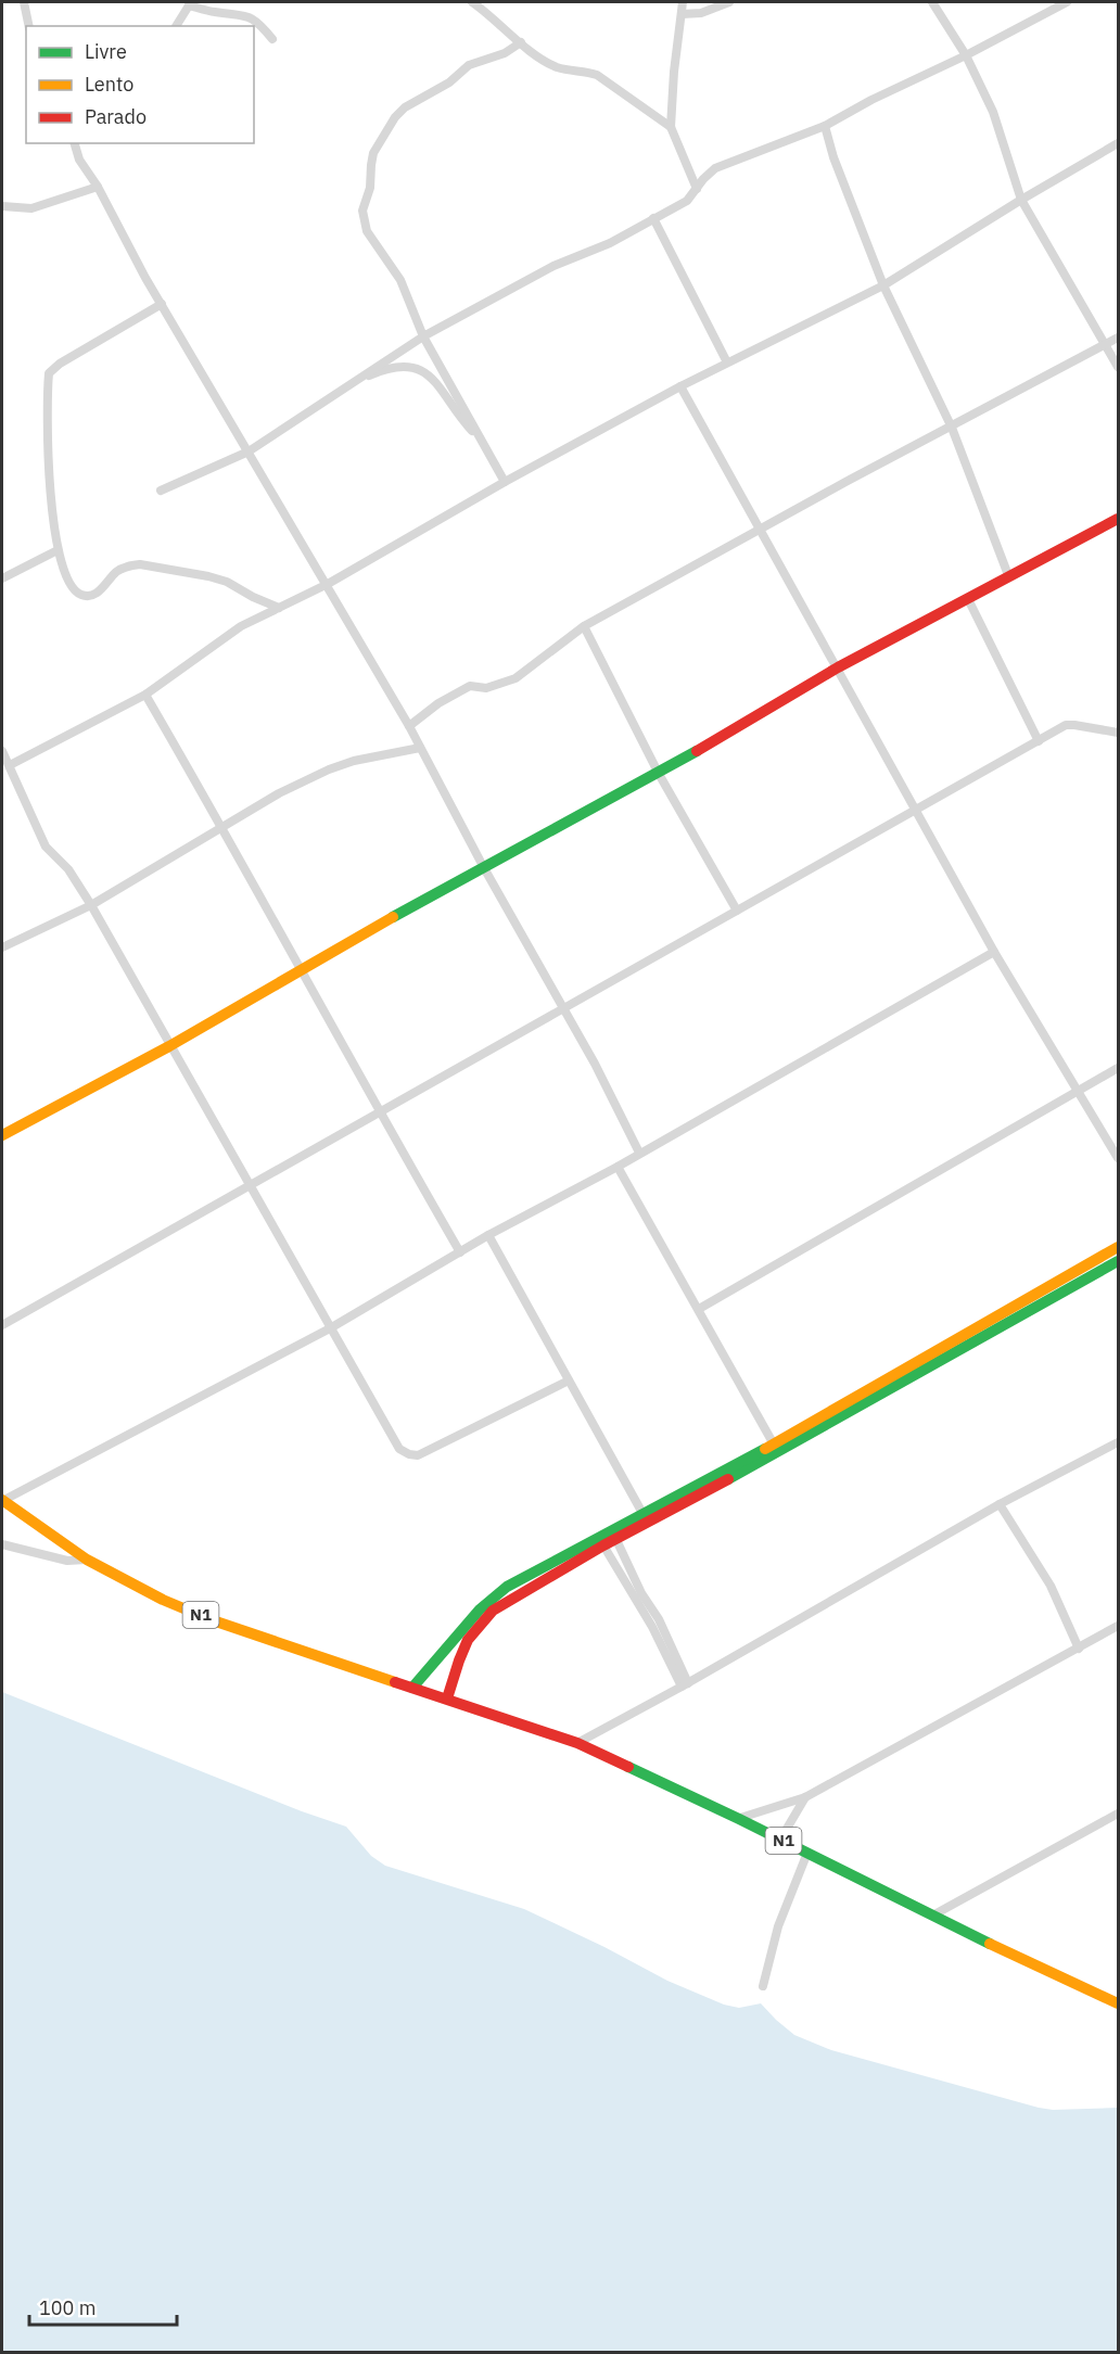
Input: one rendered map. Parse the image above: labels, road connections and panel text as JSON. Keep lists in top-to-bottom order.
{
  "streets": {
    "main road": ["N1"]
  },
  "legend": ["Livre", "Lento", "Parado"],
  "scale_bar": "100 m"
}
